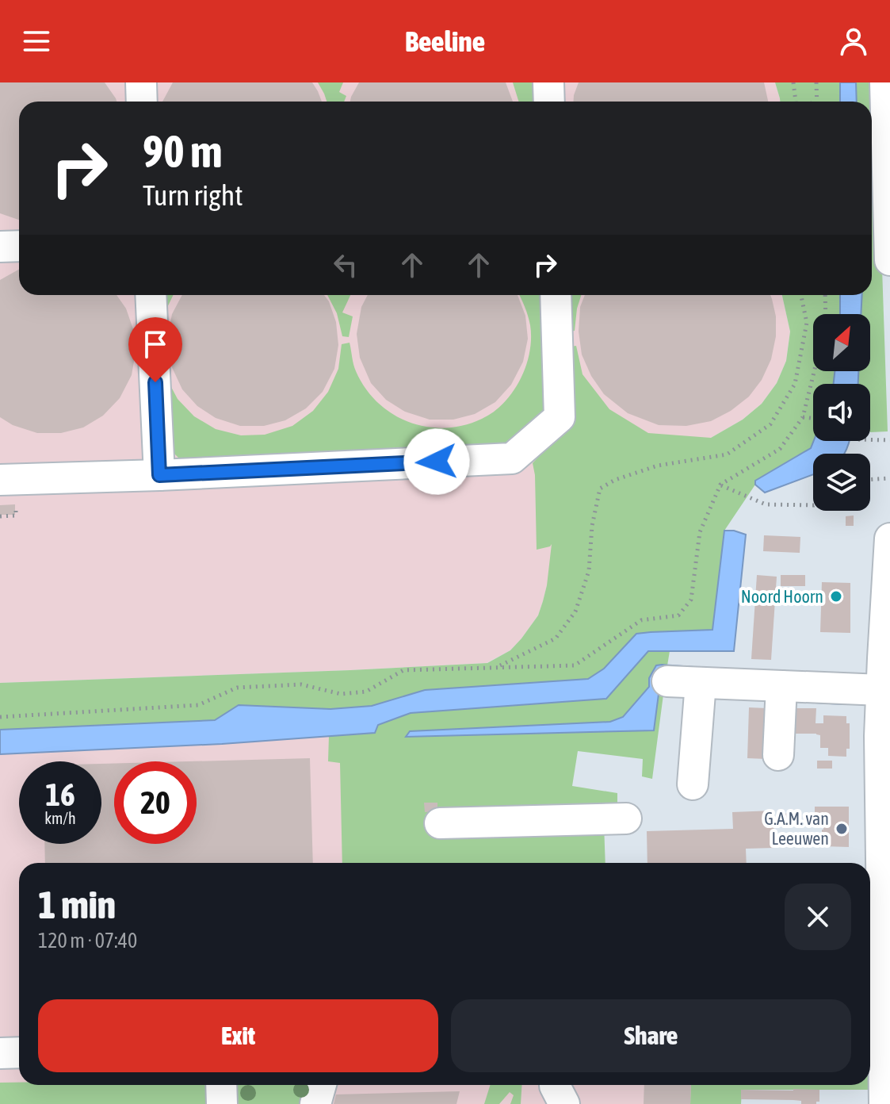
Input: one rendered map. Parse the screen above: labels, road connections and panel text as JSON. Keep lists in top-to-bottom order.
{
  "places": ["Noord Hoorn", "G.A.M. van Leeuwen"],
  "north": "top right",
  "page": {
    "header": "Beeline",
    "turn": ["90 m", "Turn right"],
    "speed": "16 km/h",
    "limit": "20",
    "heading": ["1 min", "120 m · 07:40"],
    "buttons": ["Exit", "Share"]
  }
}
